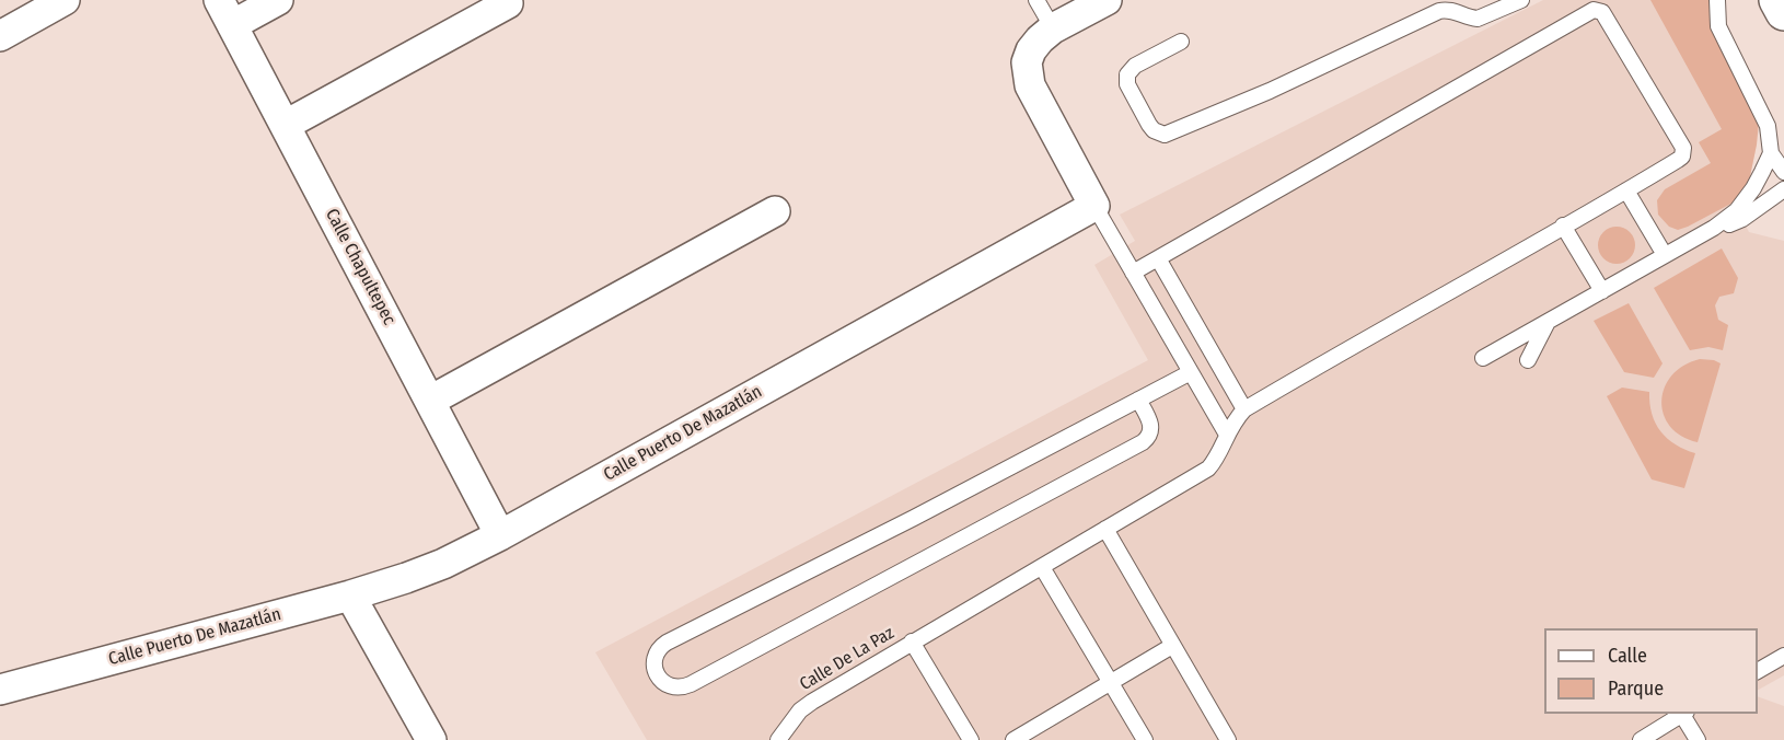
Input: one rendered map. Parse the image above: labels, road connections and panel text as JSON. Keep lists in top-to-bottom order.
{
  "streets": {
    "street": ["Calle Chapultepec", "Calle Puerto De Mazatlán"],
    "lane": ["Calle De La Paz"]
  },
  "crossings": [
    ["Calle Chapultepec", "Calle Puerto De Mazatlán"]
  ],
  "legend": ["Calle", "Parque"]
}
